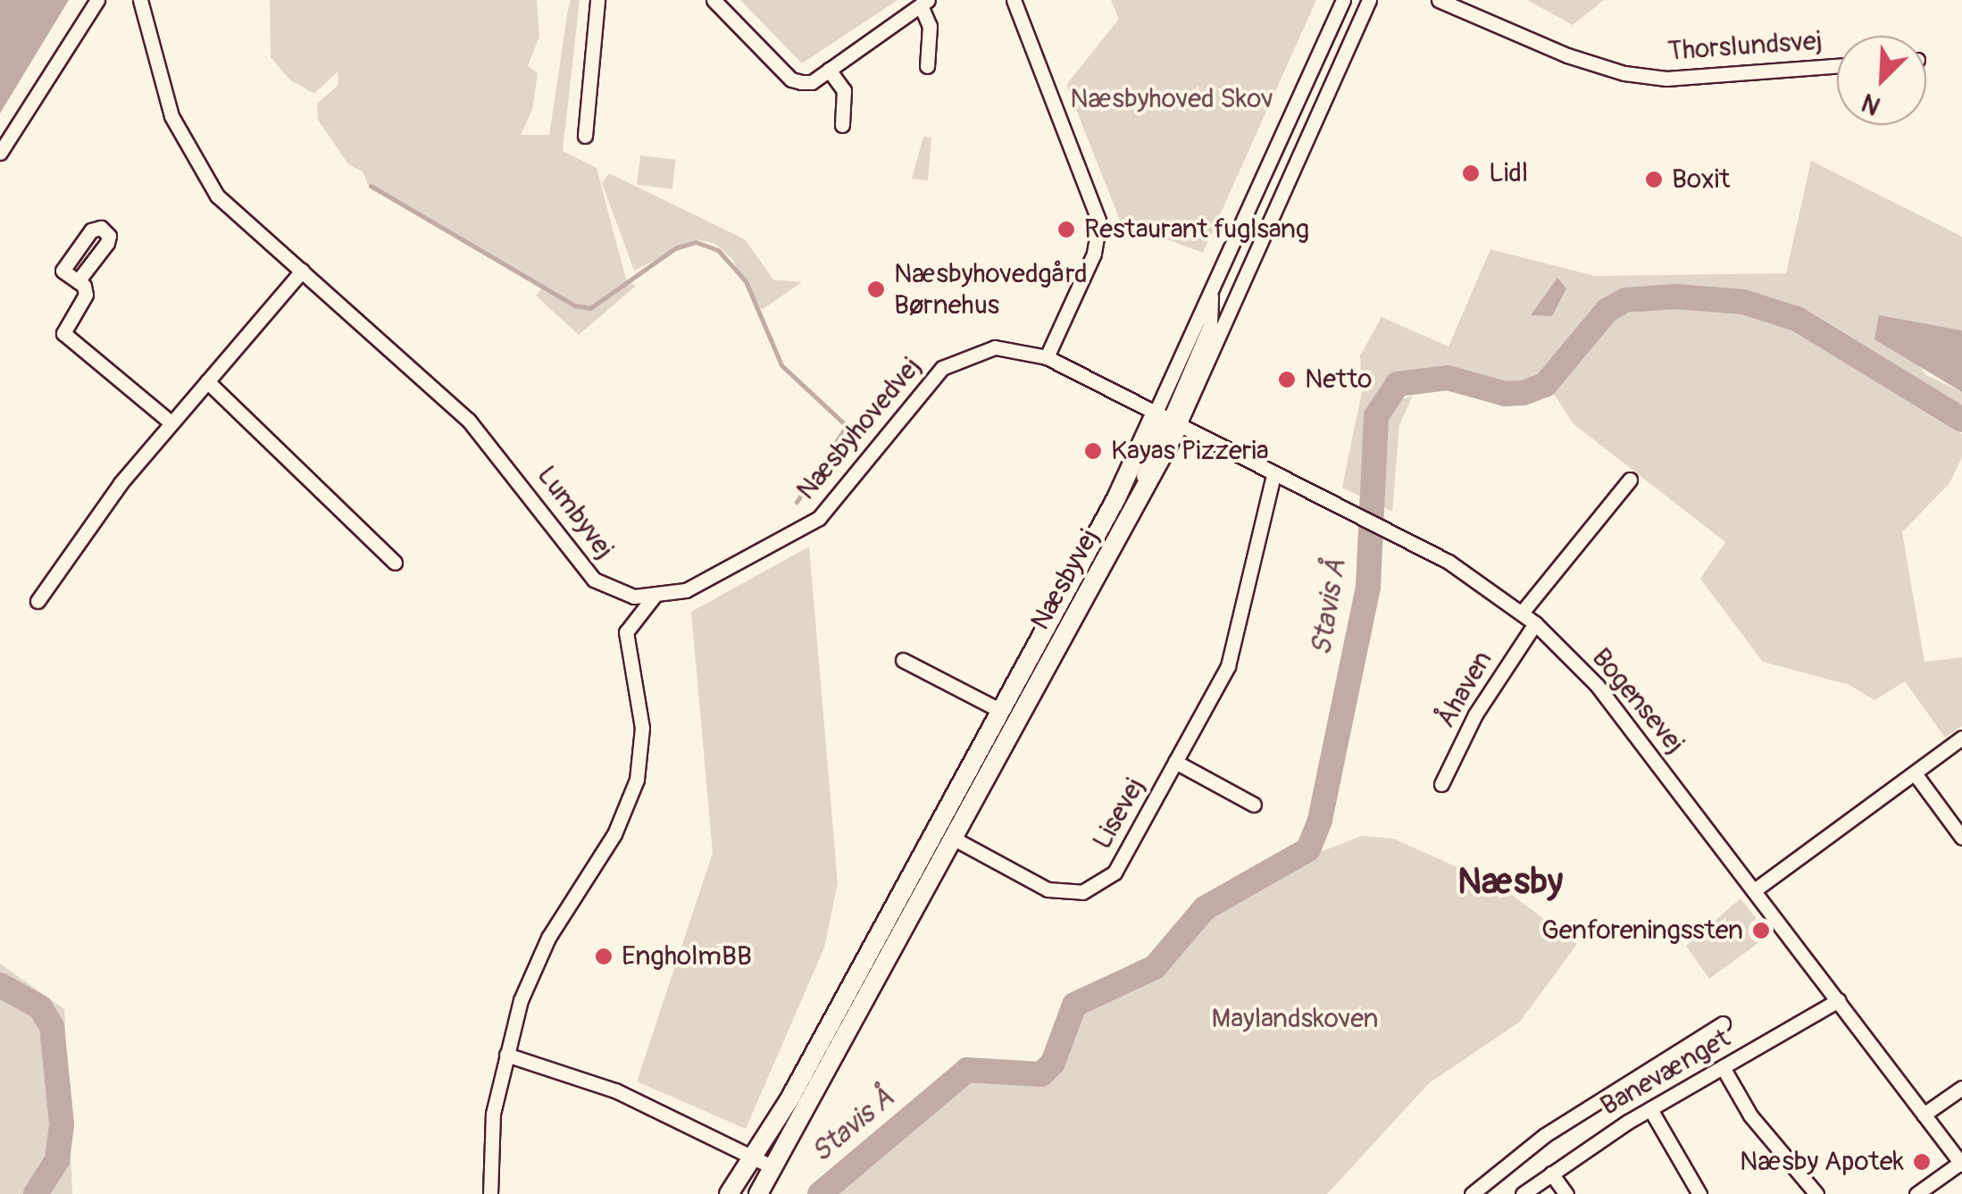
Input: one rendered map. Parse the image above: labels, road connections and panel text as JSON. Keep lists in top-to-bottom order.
{
  "streets": {
    "main road": ["Næsbyvej"],
    "street": [
      "Thorslundsvej",
      "Næsbyhovedvej",
      "Lumbyvej",
      "Åhaven",
      "Bogensevej",
      "Lisevej",
      "Banevænget"
    ]
  },
  "crossings": [
    ["Næsbyhovedvej", "Lumbyvej"],
    ["Næsbyhovedvej", "Næsbyvej"],
    ["Næsbyhovedvej", "Bogensevej"],
    ["Næsbyvej", "Bogensevej"],
    ["Næsbyvej", "Lisevej"],
    ["Åhaven", "Bogensevej"],
    ["Bogensevej", "Lisevej"],
    ["Bogensevej", "Banevænget"]
  ],
  "districts": ["Næsby"],
  "water": ["Stavis Å"],
  "parks": ["Næsbyhoved Skov", "Maylandskoven"],
  "places": [
    "Lidl",
    "Boxit",
    "Restaurant fuglsang",
    "Næsbyhovedgård Børnehus",
    "Netto",
    "Kayas Pizzeria",
    "Genforeningssten",
    "EngholmBB",
    "Næsby Apotek"
  ],
  "north": "bottom left"
}
